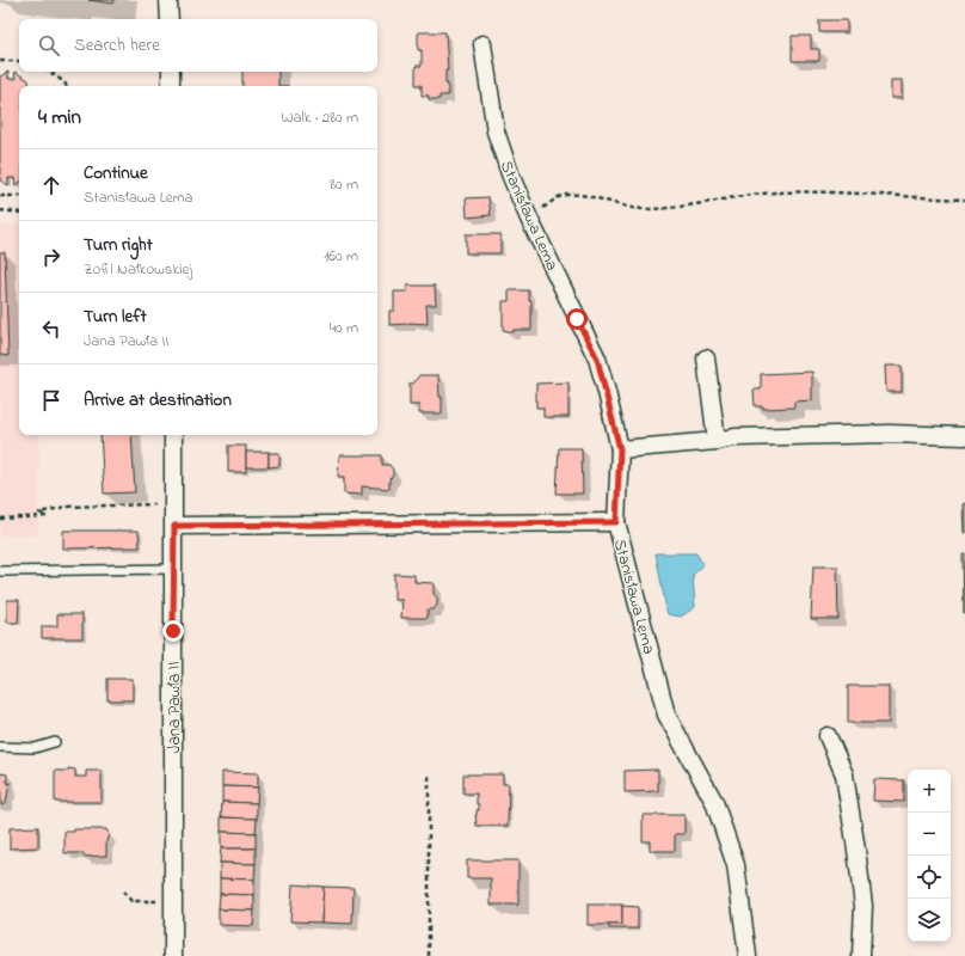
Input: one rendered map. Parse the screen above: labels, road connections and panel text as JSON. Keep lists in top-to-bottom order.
{
  "streets": {
    "street": ["Stanisława Lema", "Jana Pawła II"]
  },
  "page": {
    "search": "Search here",
    "heading": ["4 min", "Walk · 280 m"],
    "list": [
      ["Continue", "Stanisława Lema", "80 m"],
      ["Turn right", "Zofii Nałkowskiej", "160 m"],
      ["Turn left", "Jana Pawła II", "40 m"],
      "Arrive at destination"
    ],
    "map_buttons": ["+", "−"]
  }
}
